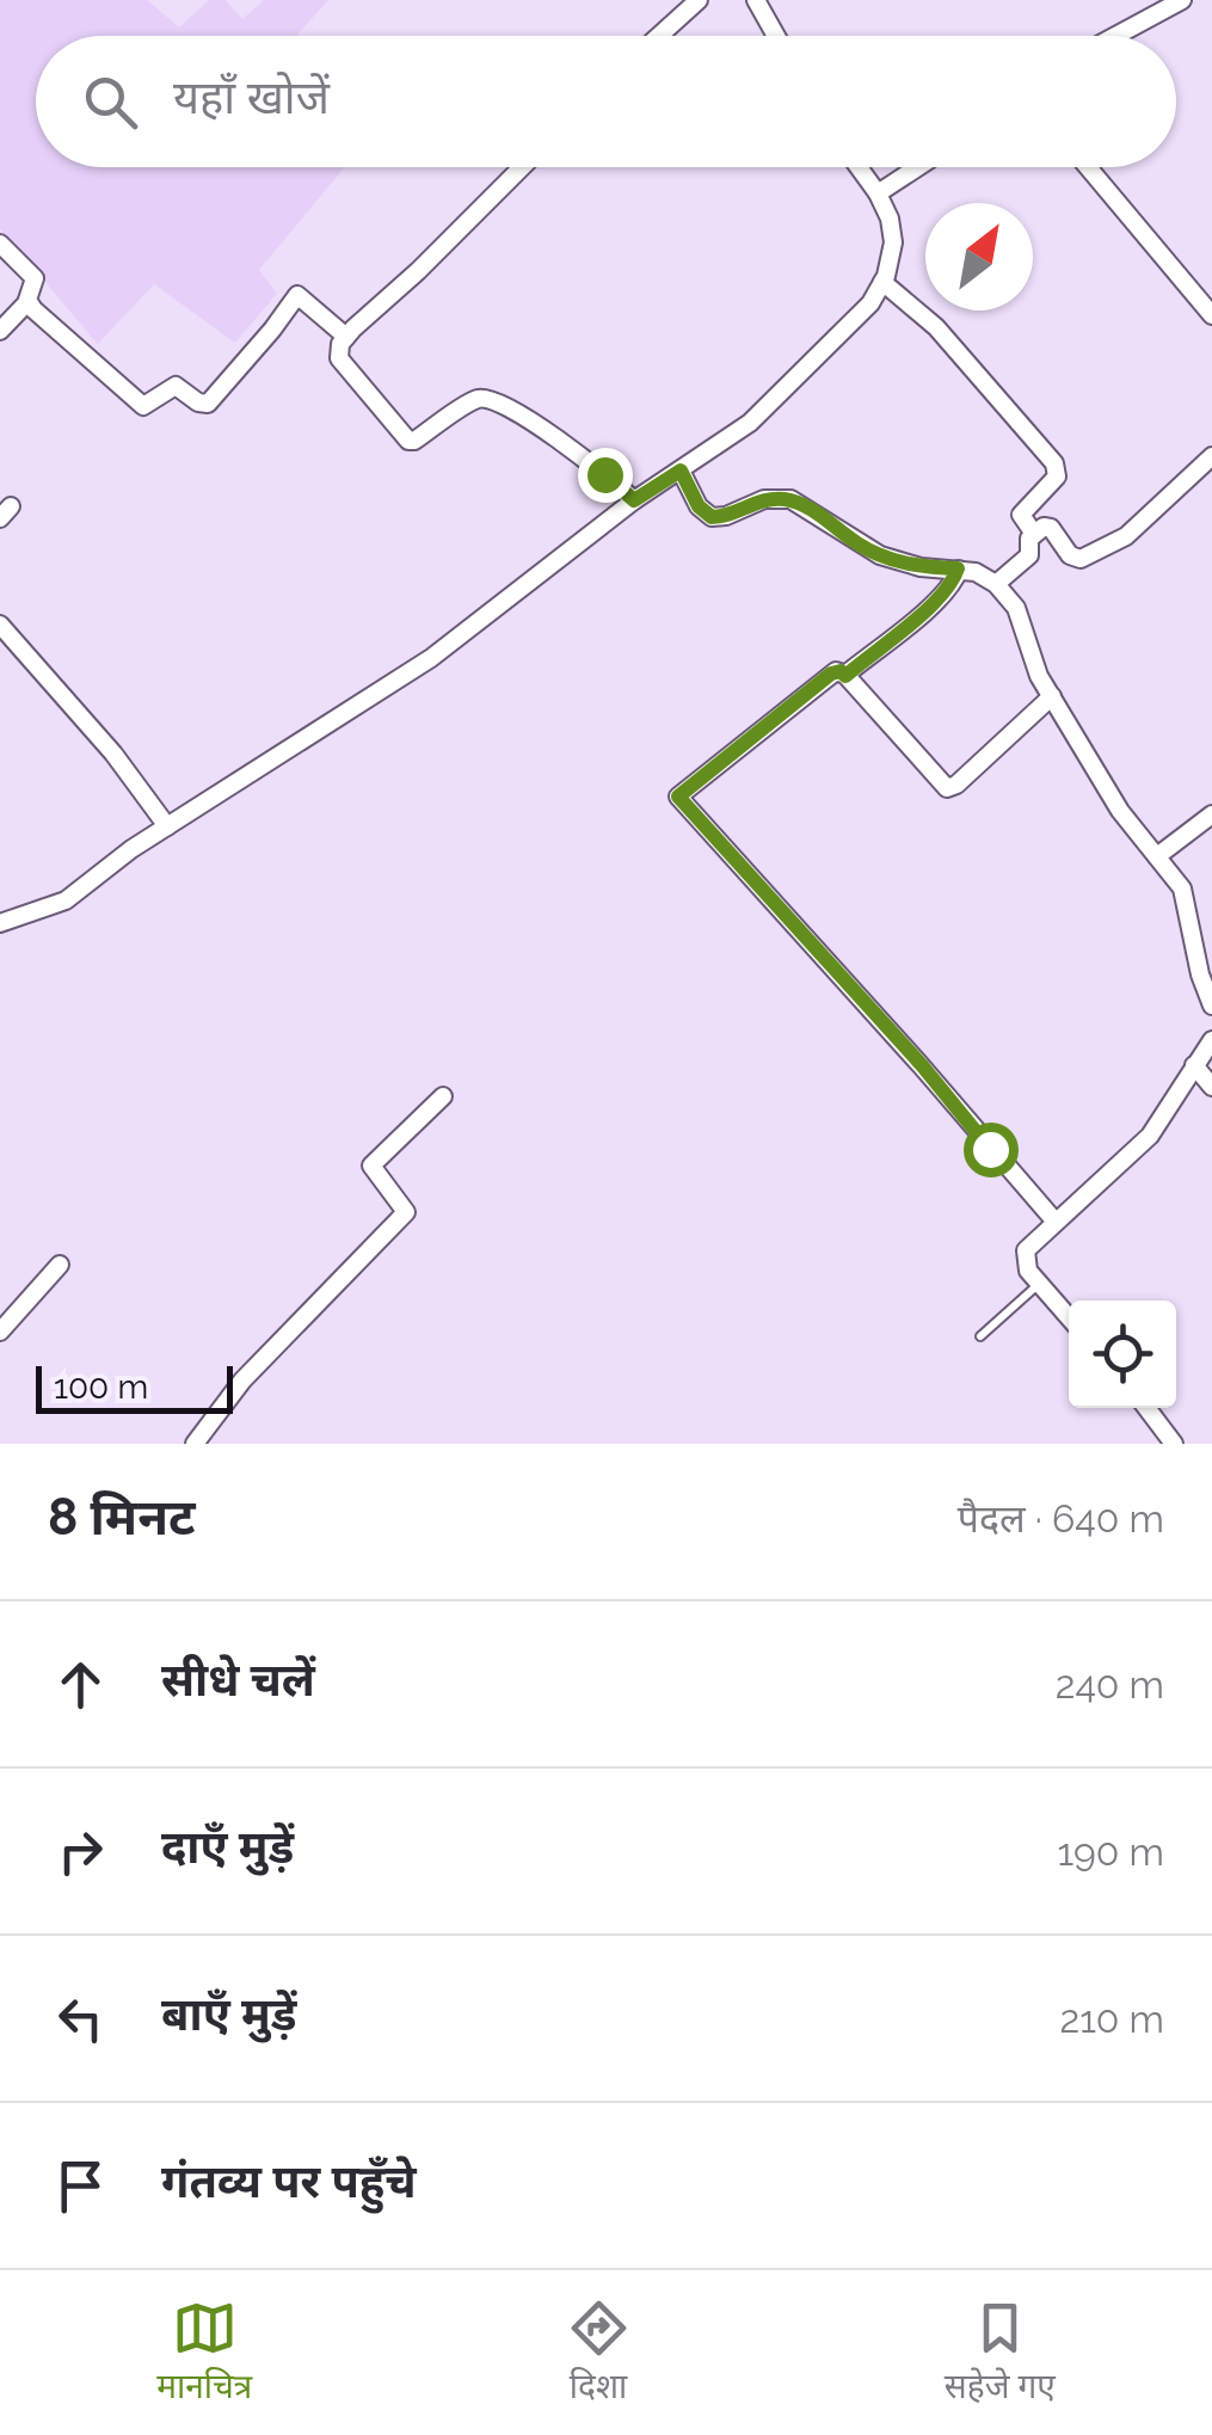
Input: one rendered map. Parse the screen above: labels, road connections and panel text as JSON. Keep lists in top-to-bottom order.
{
  "scale_bar": "100 m",
  "north": "top right",
  "page": {
    "search": "यहाँ खोजें",
    "scale": "100 m",
    "heading": ["8 मिनट", "पैदल · 640 m"],
    "list": [
      ["सीधे चलें", "240 m"],
      ["दाएँ मुड़ें", "190 m"],
      ["बाएँ मुड़ें", "210 m"],
      "गंतव्य पर पहुँचे"
    ],
    "nav": ["मानचित्र", "दिशा", "सहेजे गए"]
  }
}
